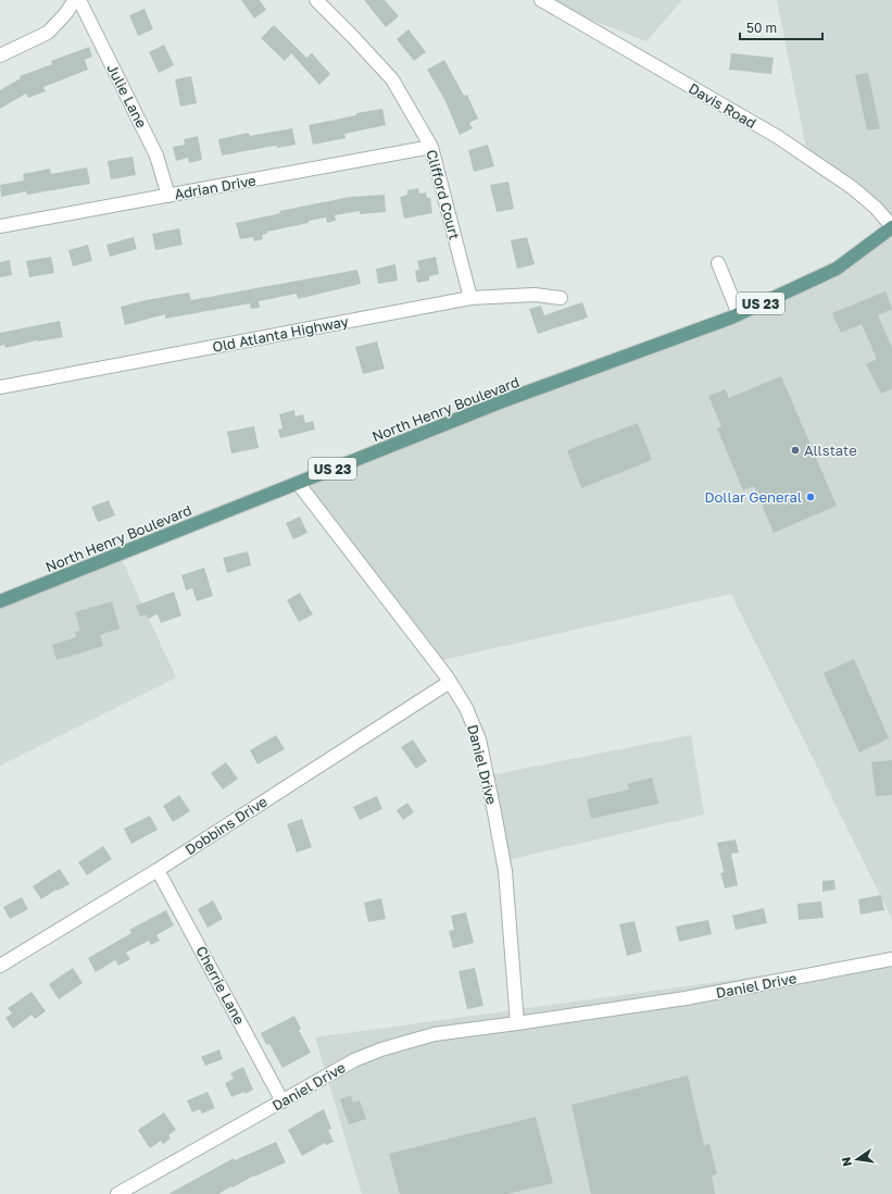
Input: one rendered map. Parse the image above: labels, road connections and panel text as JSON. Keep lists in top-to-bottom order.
{
  "streets": {
    "main road": ["US 23", "North Henry Boulevard"],
    "street": [
      "Julie Lane",
      "Davis Road",
      "Adrian Drive",
      "Clifford Court",
      "Old Atlanta Highway",
      "Daniel Drive",
      "Dobbins Drive",
      "Cherrie Lane"
    ]
  },
  "crossings": [
    ["Julie Lane", "Adrian Drive"],
    ["Davis Road", "North Henry Boulevard"],
    ["Adrian Drive", "Clifford Court"],
    ["Clifford Court", "Old Atlanta Highway"],
    ["North Henry Boulevard", "Daniel Drive"],
    ["Daniel Drive", "Dobbins Drive"],
    ["Daniel Drive", "Cherrie Lane"],
    ["Dobbins Drive", "Cherrie Lane"]
  ],
  "places": ["Allstate", "Dollar General"],
  "scale_bar": "50 m",
  "north": "left"
}
